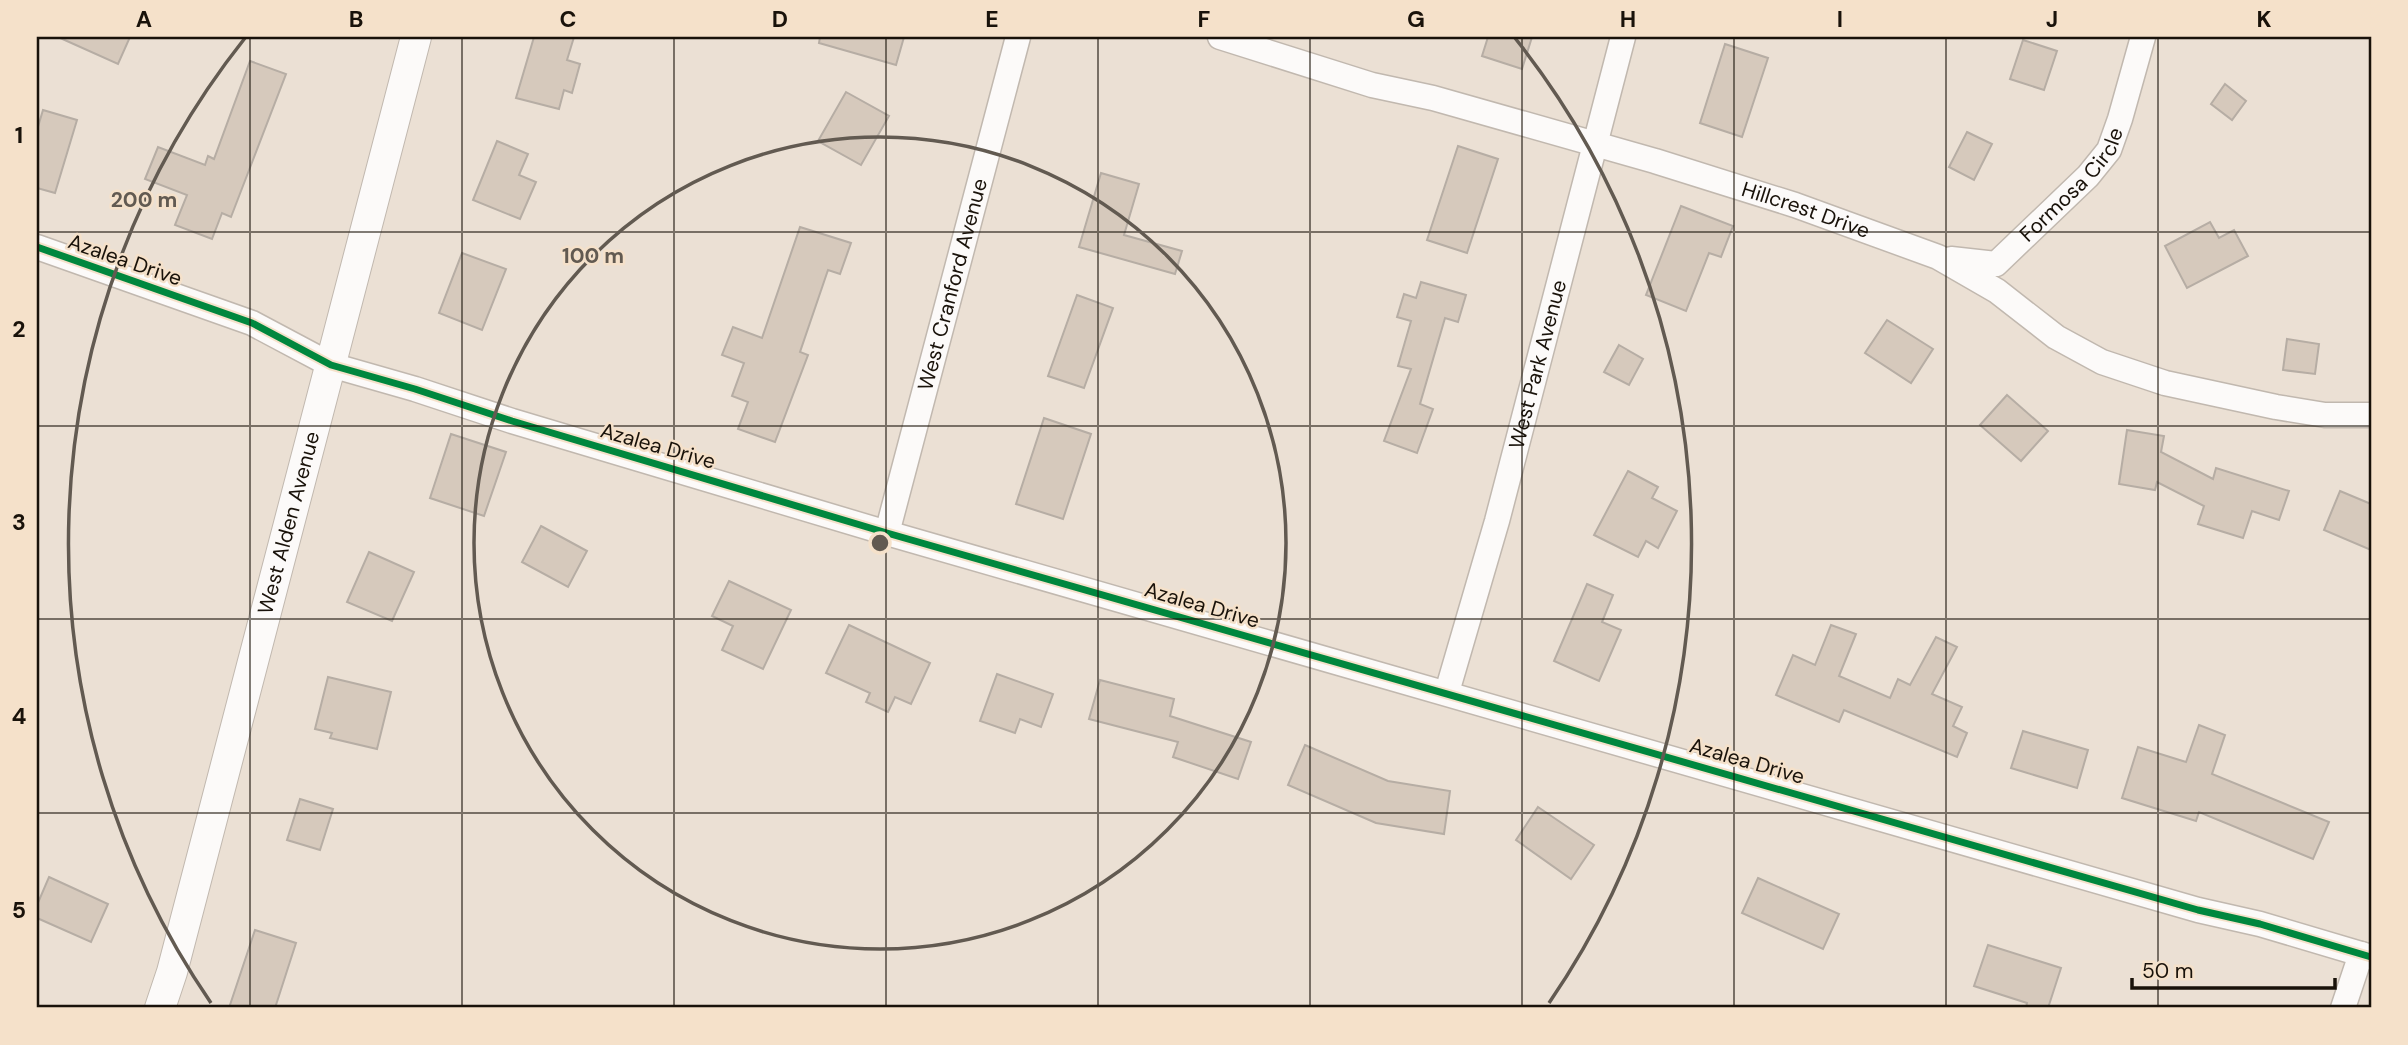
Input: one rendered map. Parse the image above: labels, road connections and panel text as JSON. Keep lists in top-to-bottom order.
{
  "streets": {
    "street": [
      "Formosa Circle",
      "Hillcrest Drive",
      "Azalea Drive",
      "West Cranford Avenue",
      "West Park Avenue",
      "West Alden Avenue"
    ]
  },
  "crossings": [
    ["Formosa Circle", "Hillcrest Drive"],
    ["Hillcrest Drive", "West Park Avenue"],
    ["Azalea Drive", "West Cranford Avenue"],
    ["Azalea Drive", "West Park Avenue"],
    ["Azalea Drive", "West Alden Avenue"]
  ],
  "scale_bar": "50 m",
  "grid": {
    "columns": [
      "A",
      "B",
      "C",
      "D",
      "E",
      "F",
      "G",
      "H",
      "I",
      "J",
      "K"
    ],
    "rows": [
      "1",
      "2",
      "3",
      "4",
      "5"
    ]
  },
  "rings": ["200 m", "100 m"]
}
